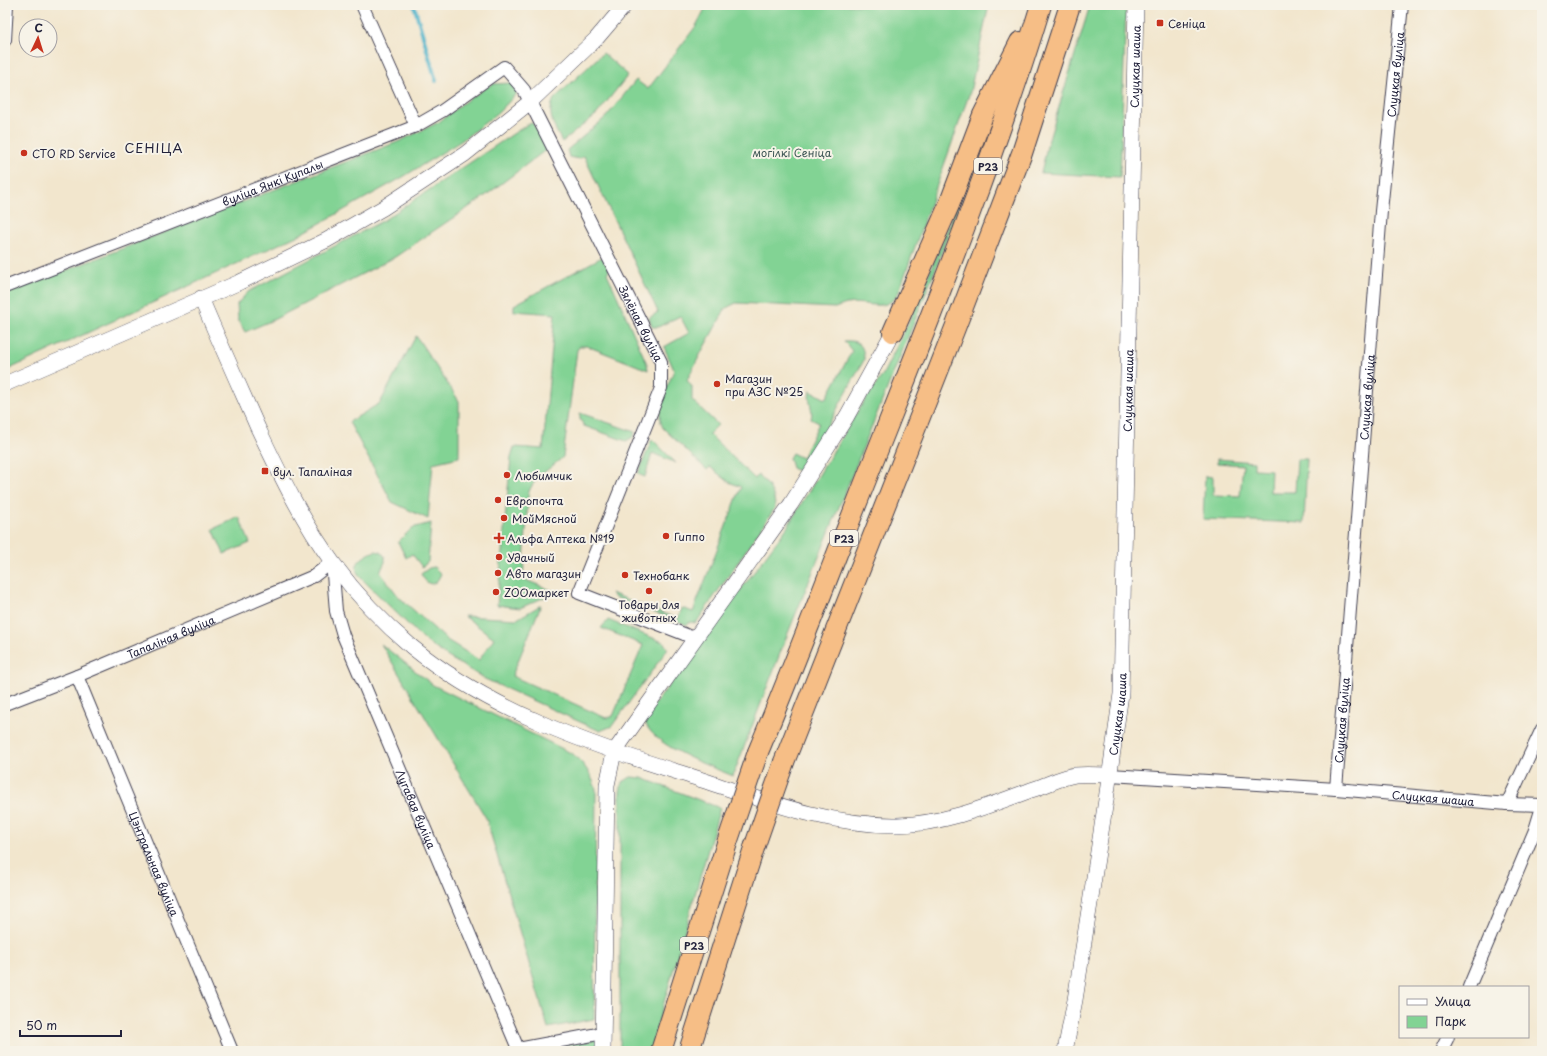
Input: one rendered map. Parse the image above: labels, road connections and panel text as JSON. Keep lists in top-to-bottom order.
{
  "streets": {
    "highway": ["Р23"],
    "street": [
      "Слуцкая шаша",
      "Слуцкая вуліца",
      "вуліца Янкі Купалы",
      "Зялёная вуліца",
      "Тапаліная вуліца",
      "Лугавая вуліца",
      "Цэнтральная вуліца"
    ]
  },
  "crossings": [
    ["Слуцкая шаша", "Слуцкая вуліца"],
    ["вуліца Янкі Купалы", "Зялёная вуліца"],
    ["Тапаліная вуліца", "Лугавая вуліца"],
    ["Тапаліная вуліца", "Цэнтральная вуліца"]
  ],
  "districts": ["СЕНІЦА"],
  "parks": ["могілкі Сеніца"],
  "places": {
    "transit": ["Сеніца", "вул. Тапаліная"],
    "other": [
      "СТО RD Service",
      "Магазин при АЗС №25",
      "Любимчик",
      "Европочта",
      "МойМясной",
      "Гиппо",
      "Удачный",
      "Авто магазин",
      "Технобанк",
      "Товары для животных",
      "ZOOмаркет"
    ],
    "health": ["Альфа Аптека №19"]
  },
  "legend": ["Улица", "Парк"],
  "scale_bar": "50 m",
  "north": "top"
}
